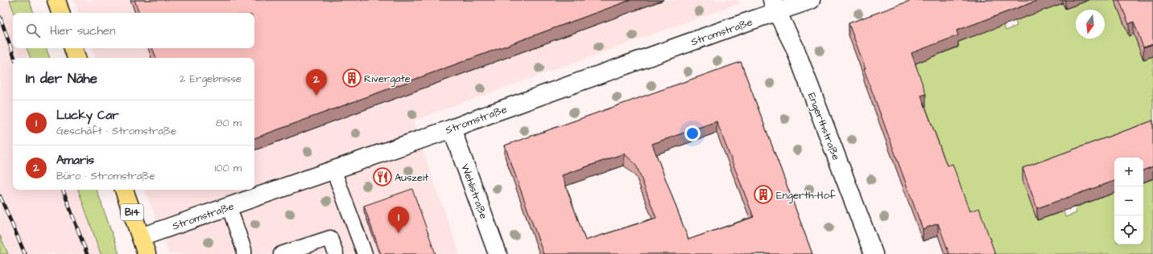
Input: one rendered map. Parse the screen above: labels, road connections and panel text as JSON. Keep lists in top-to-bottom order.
{
  "streets": {
    "main road": ["B14"],
    "street": ["Stromstraße", "Engerthstraße", "Wehlistraße"]
  },
  "crossings": [
    ["Stromstraße", "Engerthstraße"],
    ["Stromstraße", "Wehlistraße"],
    ["Stromstraße", "B14"]
  ],
  "places": {
    "building": ["Rivergate", "Engerth-Hof"],
    "restaurant": ["Auszeit"]
  },
  "north": "bottom",
  "page": {
    "search": "Hier suchen",
    "heading": ["In der Nähe", "2 Ergebnisse"],
    "pins": ["2", "1"],
    "list": [
      {
        "mark": "1",
        "name": "Lucky Car",
        "note": "Geschäft · Stromstraße",
        "value": "80 m"
      },
      {
        "mark": "2",
        "name": "Amaris",
        "note": "Büro · Stromstraße",
        "value": "100 m"
      }
    ],
    "map_buttons": ["+", "−"]
  }
}
